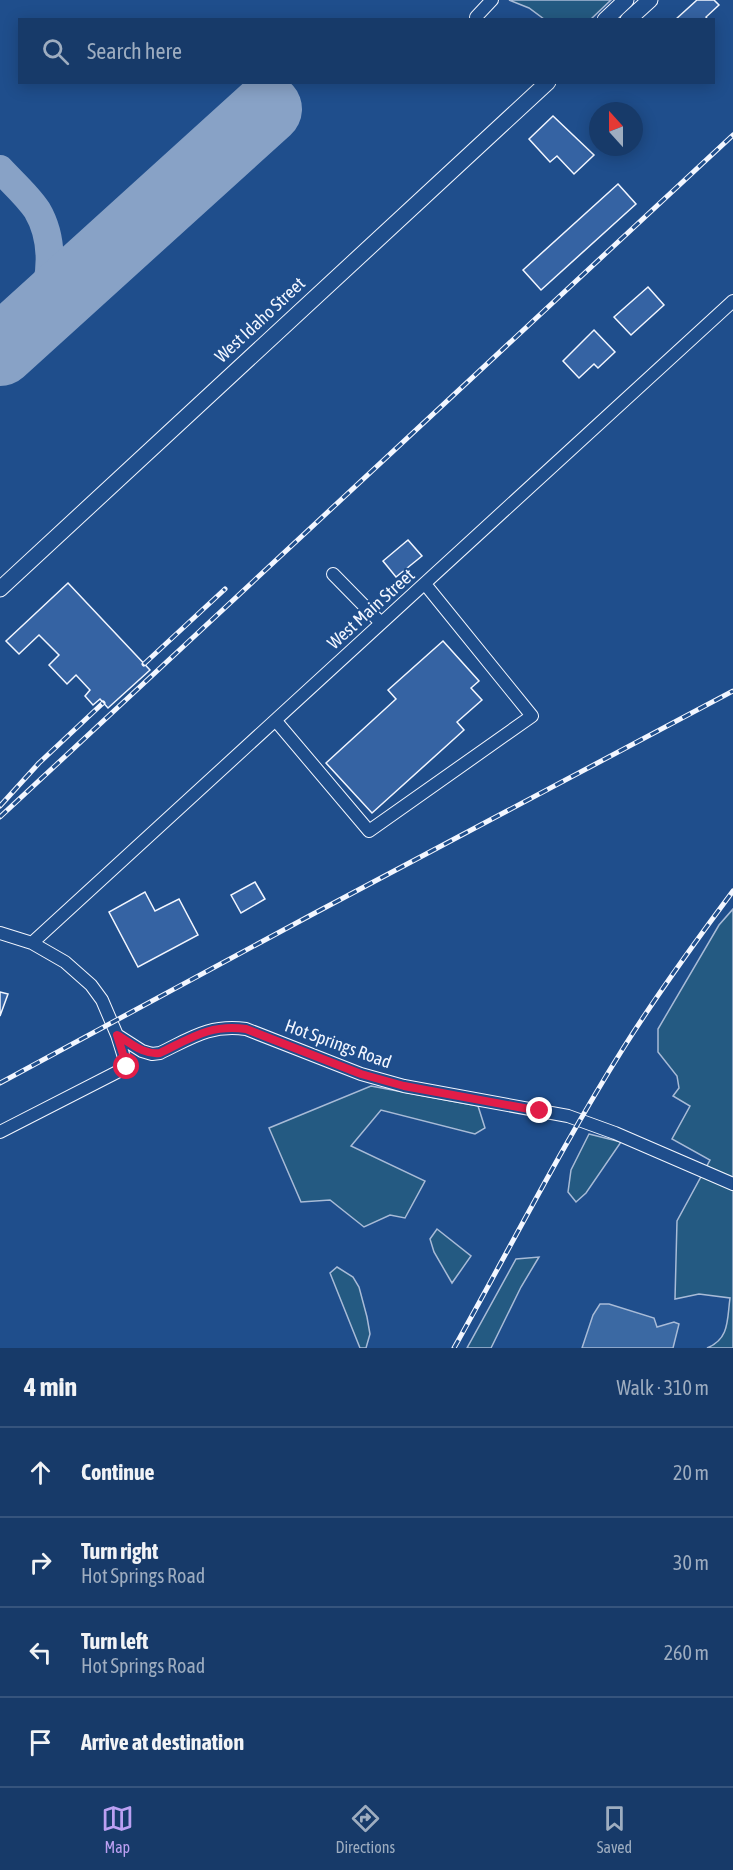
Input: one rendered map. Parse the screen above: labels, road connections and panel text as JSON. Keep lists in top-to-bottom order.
{
  "streets": {
    "main road": ["West Idaho Street"],
    "street": ["West Main Street", "Hot Springs Road"]
  },
  "north": "top",
  "page": {
    "search": "Search here",
    "heading": ["4 min", "Walk · 310 m"],
    "list": [
      ["Continue", "20 m"],
      ["Turn right", "Hot Springs Road", "30 m"],
      ["Turn left", "Hot Springs Road", "260 m"],
      "Arrive at destination"
    ],
    "nav": ["Map", "Directions", "Saved"]
  }
}
